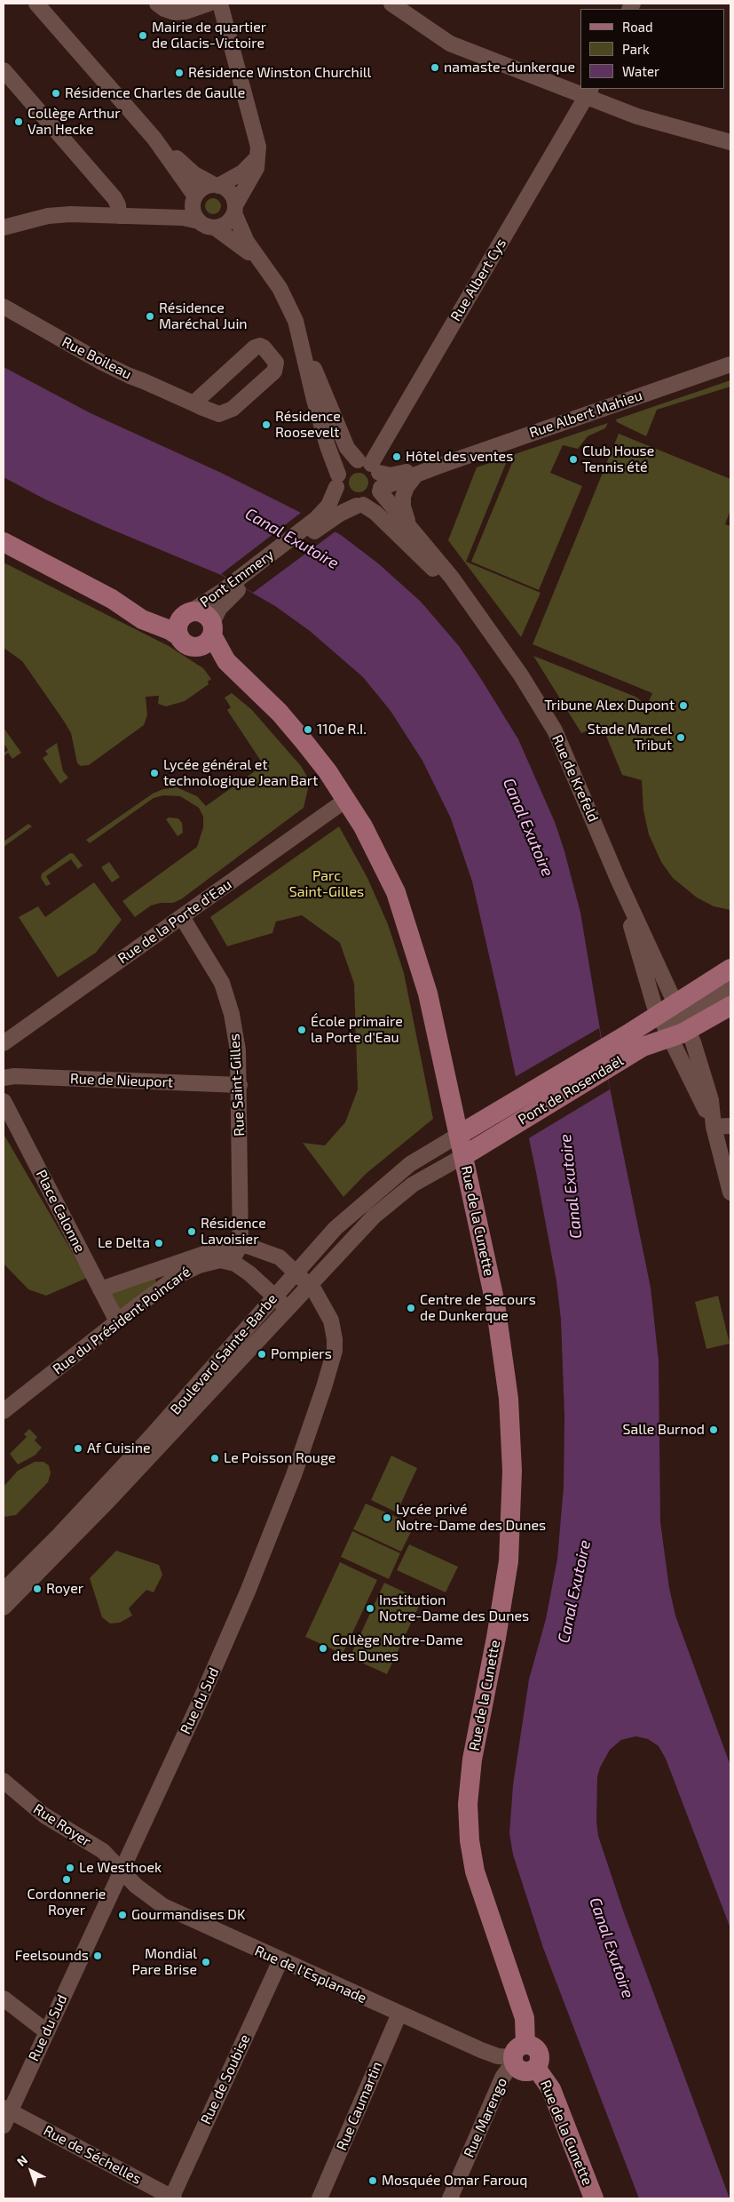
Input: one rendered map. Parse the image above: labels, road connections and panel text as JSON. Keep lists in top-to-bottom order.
{
  "streets": {
    "main road": ["Pont de Rosendaël", "Rue de la Cunette", "Boulevard Sainte-Barbe"],
    "street": [
      "Rue Albert Cys",
      "Rue Boileau",
      "Rue Albert Mahieu",
      "Pont Emmery",
      "Rue de Krefeld",
      "Rue de la Porte d'Eau",
      "Rue de Nieuport",
      "Rue Saint-Gilles",
      "Place Calonne",
      "Rue du Président Poincaré",
      "Rue du Sud",
      "Rue Royer",
      "Rue de l'Esplanade",
      "Rue de Soubise",
      "Rue Caumartin",
      "Rue Marengo",
      "Rue de Séchelles"
    ]
  },
  "crossings": [
    ["Rue Albert Cys", "Rue Albert Mahieu"],
    ["Rue Albert Cys", "Pont Emmery"],
    ["Rue Albert Cys", "Rue de Krefeld"],
    ["Rue Albert Mahieu", "Pont Emmery"],
    ["Rue Albert Mahieu", "Rue de Krefeld"],
    ["Pont Emmery", "Rue de Krefeld"],
    ["Pont Emmery", "Rue de la Cunette"],
    ["Rue de Krefeld", "Pont de Rosendaël"],
    ["Rue de la Porte d'Eau", "Rue Saint-Gilles"],
    ["Rue de la Porte d'Eau", "Rue de la Cunette"],
    ["Rue de Nieuport", "Rue Saint-Gilles"],
    ["Rue Saint-Gilles", "Rue du Sud"],
    ["Pont de Rosendaël", "Boulevard Sainte-Barbe"],
    ["Place Calonne", "Rue du Président Poincaré"],
    ["Rue de la Cunette", "Boulevard Sainte-Barbe"],
    ["Rue de la Cunette", "Rue de l'Esplanade"],
    ["Rue de la Cunette", "Rue Marengo"],
    ["Boulevard Sainte-Barbe", "Rue du Sud"],
    ["Rue du Sud", "Rue Royer"],
    ["Rue du Sud", "Rue de l'Esplanade"],
    ["Rue du Sud", "Rue de Séchelles"],
    ["Rue Royer", "Rue de l'Esplanade"],
    ["Rue de l'Esplanade", "Rue de Soubise"],
    ["Rue de l'Esplanade", "Rue Caumartin"],
    ["Rue de l'Esplanade", "Rue Marengo"],
    ["Rue de Soubise", "Rue de Séchelles"]
  ],
  "water": ["Canal Exutoire"],
  "parks": ["Parc Saint-Gilles"],
  "places": [
    "Mairie de quartier de Glacis-Victoire",
    "namaste-dunkerque",
    "Résidence Winston Churchill",
    "Résidence Charles de Gaulle",
    "Collège Arthur Van Hecke",
    "Résidence Maréchal Juin",
    "Résidence Roosevelt",
    "Hôtel des ventes",
    "Club House Tennis été",
    "Tribune Alex Dupont",
    "110e R.I.",
    "Stade Marcel Tribut",
    "Lycée général et technologique Jean Bart",
    "École primaire la Porte d'Eau",
    "Résidence Lavoisier",
    "Le Delta",
    "Centre de Secours de Dunkerque",
    "Pompiers",
    "Salle Burnod",
    "Af Cuisine",
    "Le Poisson Rouge",
    "Lycée privé Notre-Dame des Dunes",
    "Royer",
    "Institution Notre-Dame des Dunes",
    "Collège Notre-Dame des Dunes",
    "Le Westhoek",
    "Cordonnerie Royer",
    "Gourmandises DK",
    "Feelsounds",
    "Mondial Pare Brise",
    "Mosquée Omar Farouq"
  ],
  "legend": ["Road", "Park", "Water"],
  "north": "top left"
}
